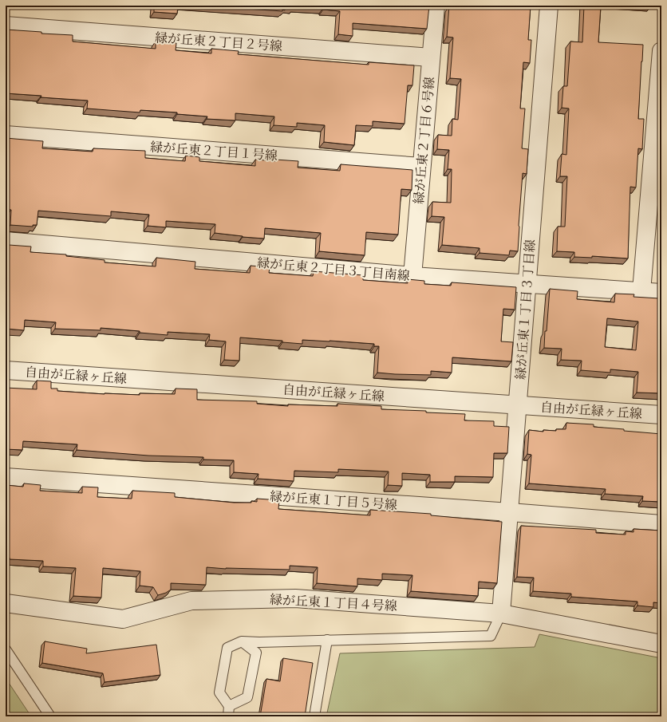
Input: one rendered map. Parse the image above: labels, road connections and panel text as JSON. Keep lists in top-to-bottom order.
{
  "streets": {
    "street": [
      "緑が丘東２丁目２号線",
      "緑が丘東２丁目６号線",
      "緑が丘東２丁目１号線",
      "緑が丘東２丁目３丁目南線",
      "緑が丘東１丁目３丁目線",
      "自由が丘緑ヶ丘線",
      "緑が丘東１丁目５号線",
      "緑が丘東１丁目４号線"
    ]
  },
  "crossings": [
    ["緑が丘東２丁目２号線", "緑が丘東２丁目６号線"],
    ["緑が丘東２丁目６号線", "緑が丘東２丁目１号線"],
    ["緑が丘東２丁目６号線", "緑が丘東２丁目３丁目南線"],
    ["緑が丘東２丁目３丁目南線", "緑が丘東１丁目３丁目線"],
    ["緑が丘東１丁目３丁目線", "自由が丘緑ヶ丘線"],
    ["緑が丘東１丁目３丁目線", "緑が丘東１丁目５号線"],
    ["緑が丘東１丁目３丁目線", "緑が丘東１丁目４号線"]
  ]
}
